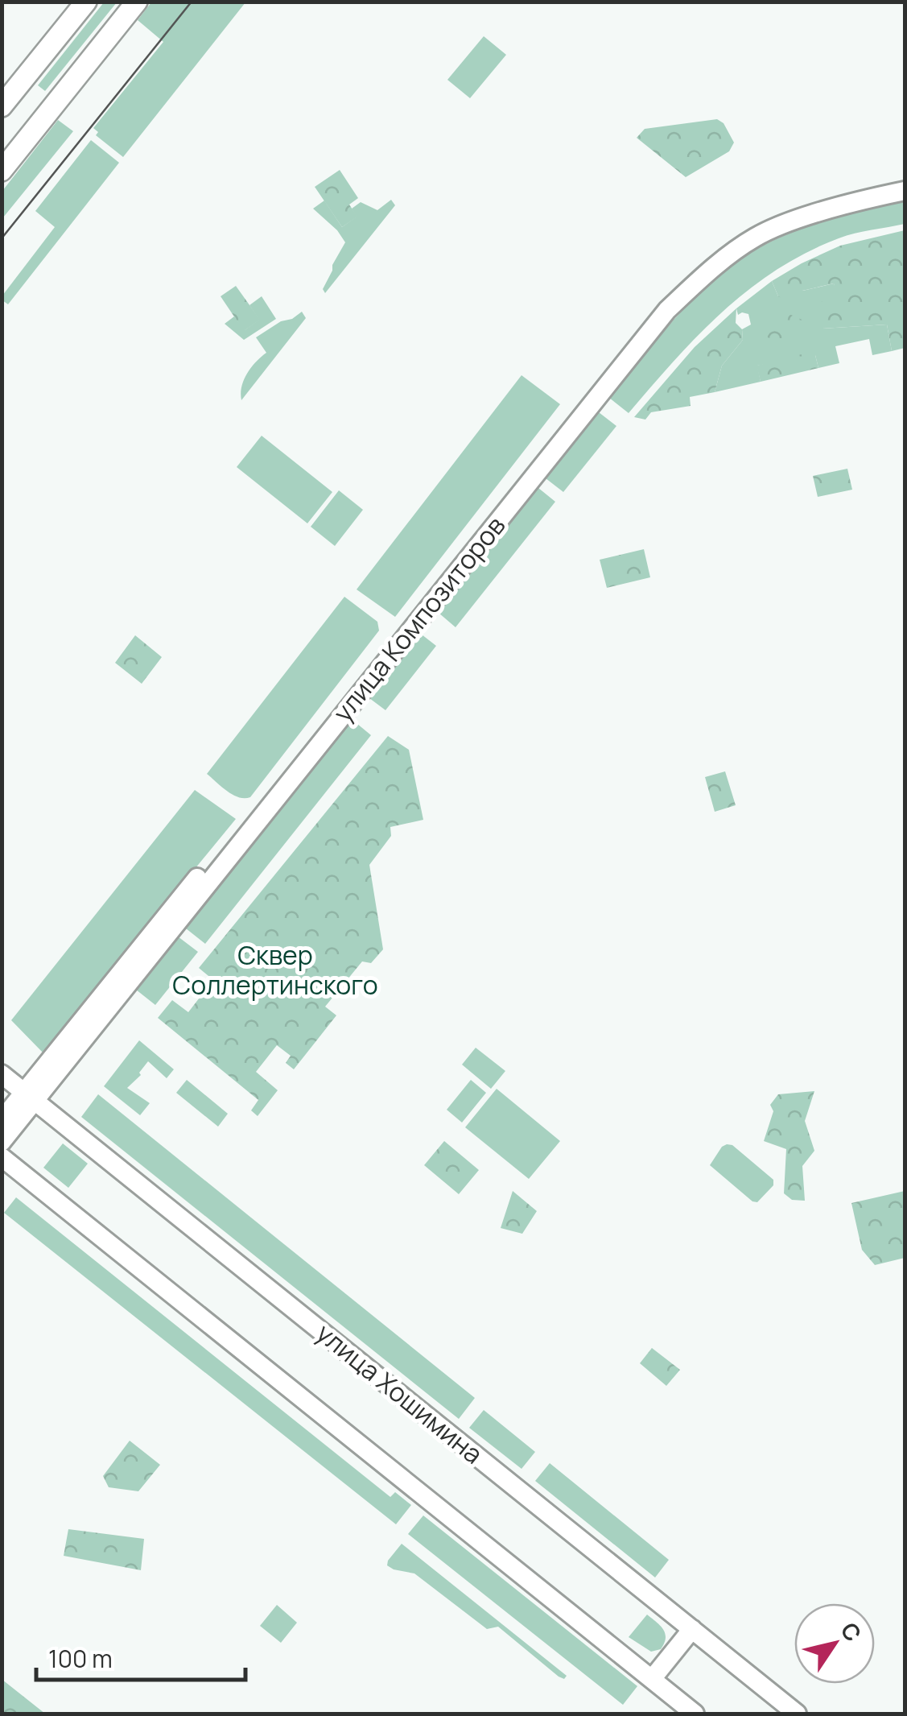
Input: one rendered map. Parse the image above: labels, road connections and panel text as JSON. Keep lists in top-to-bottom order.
{
  "streets": {
    "street": ["улица Композиторов", "улица Хошимина"]
  },
  "crossings": [
    ["улица Композиторов", "улица Хошимина"]
  ],
  "parks": ["Сквер Соллертинского"],
  "scale_bar": "100 m",
  "north": "top right"
}
